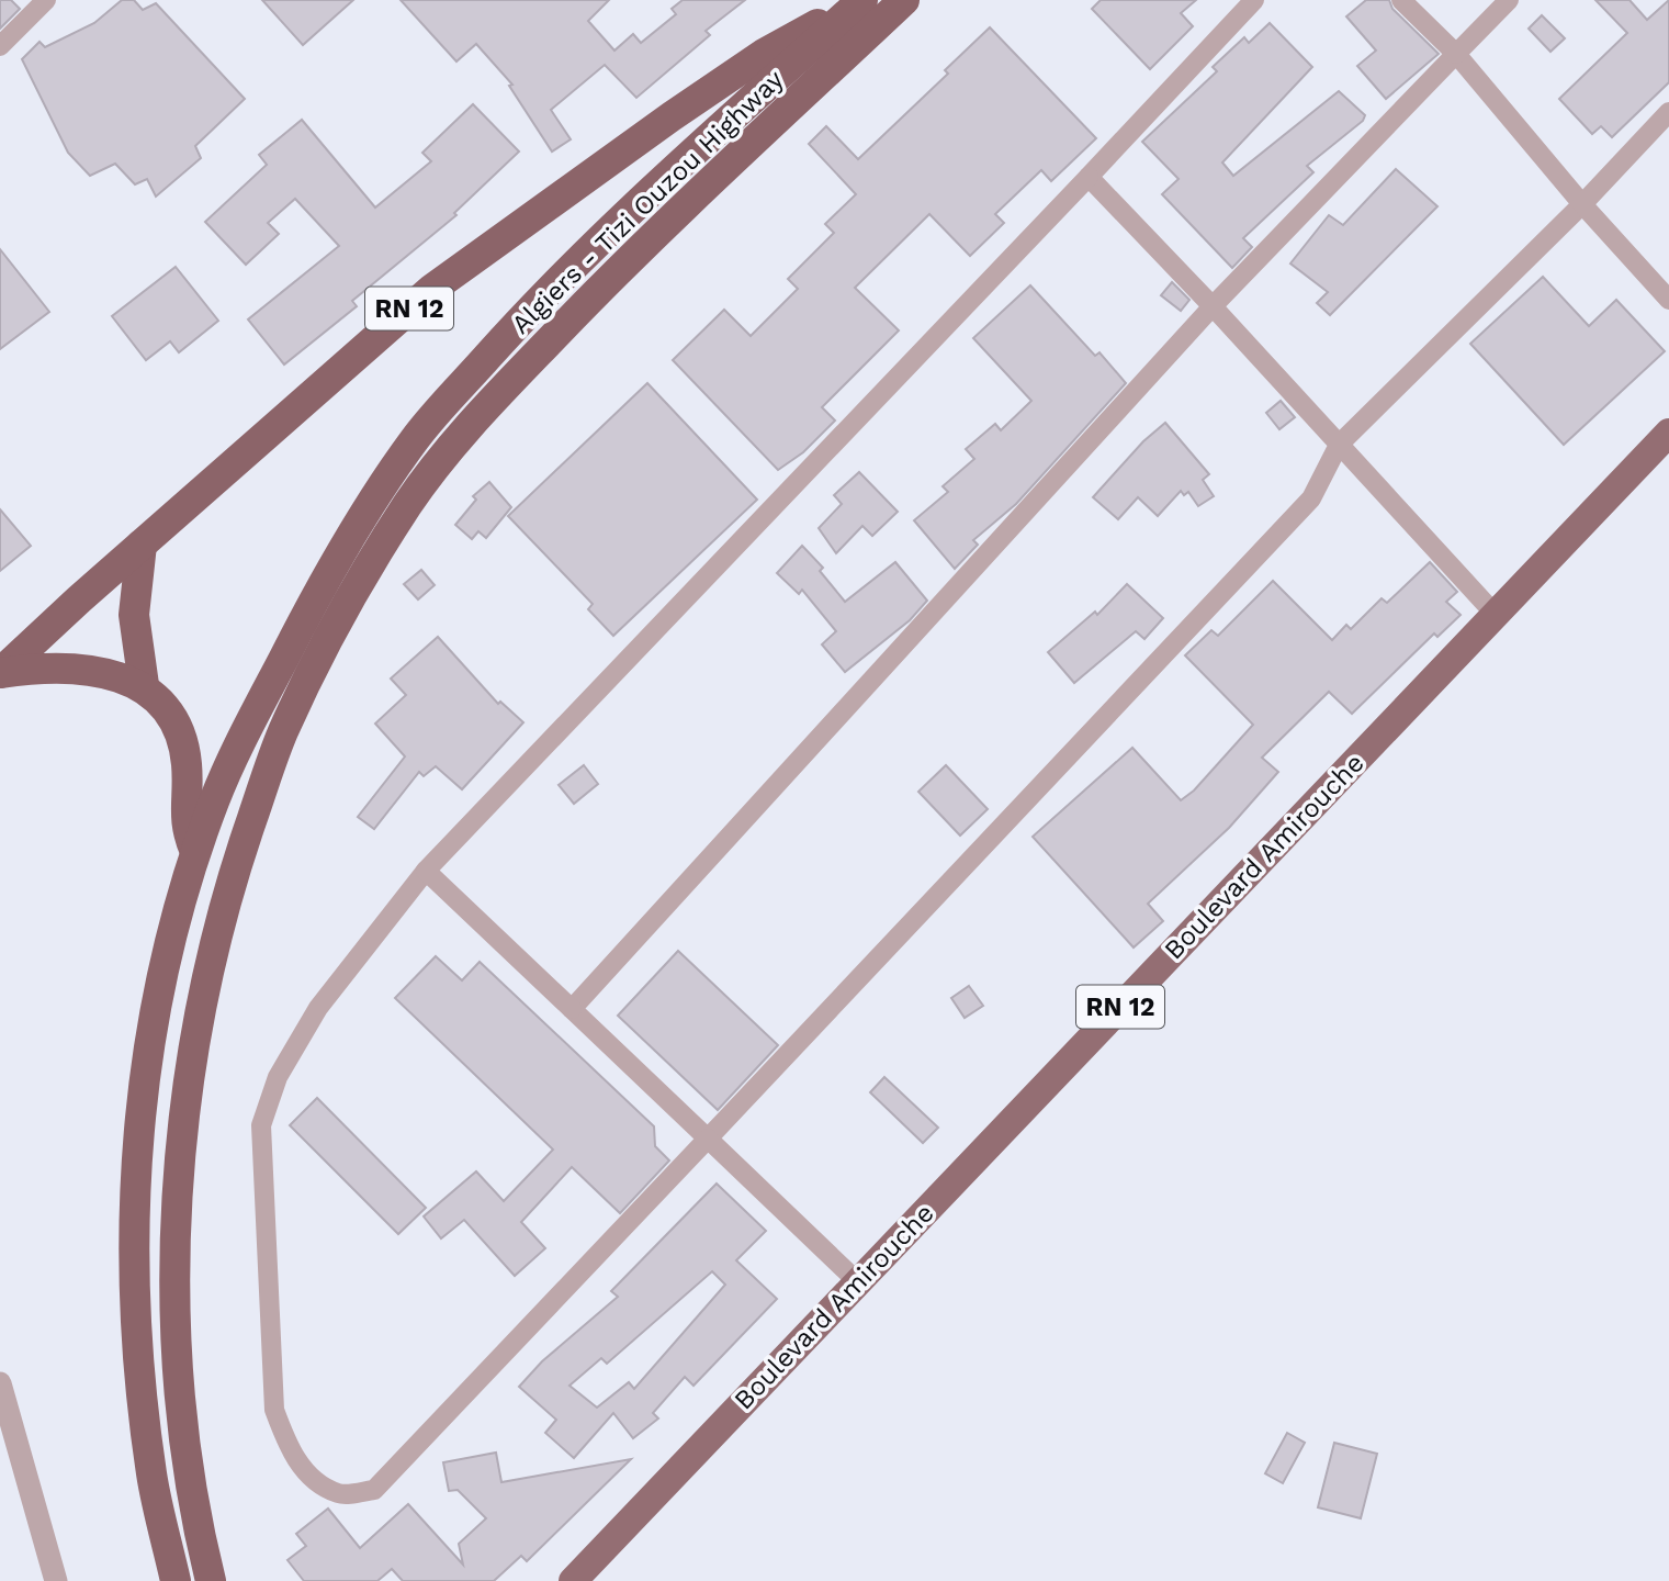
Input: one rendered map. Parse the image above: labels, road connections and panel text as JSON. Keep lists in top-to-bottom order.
{
  "streets": {
    "highway": ["Algiers - Tizi Ouzou Highway", "RN 12"],
    "main road": ["Boulevard Amirouche"]
  },
  "crossings": [
    ["Algiers - Tizi Ouzou Highway", "RN 12"]
  ]
}
